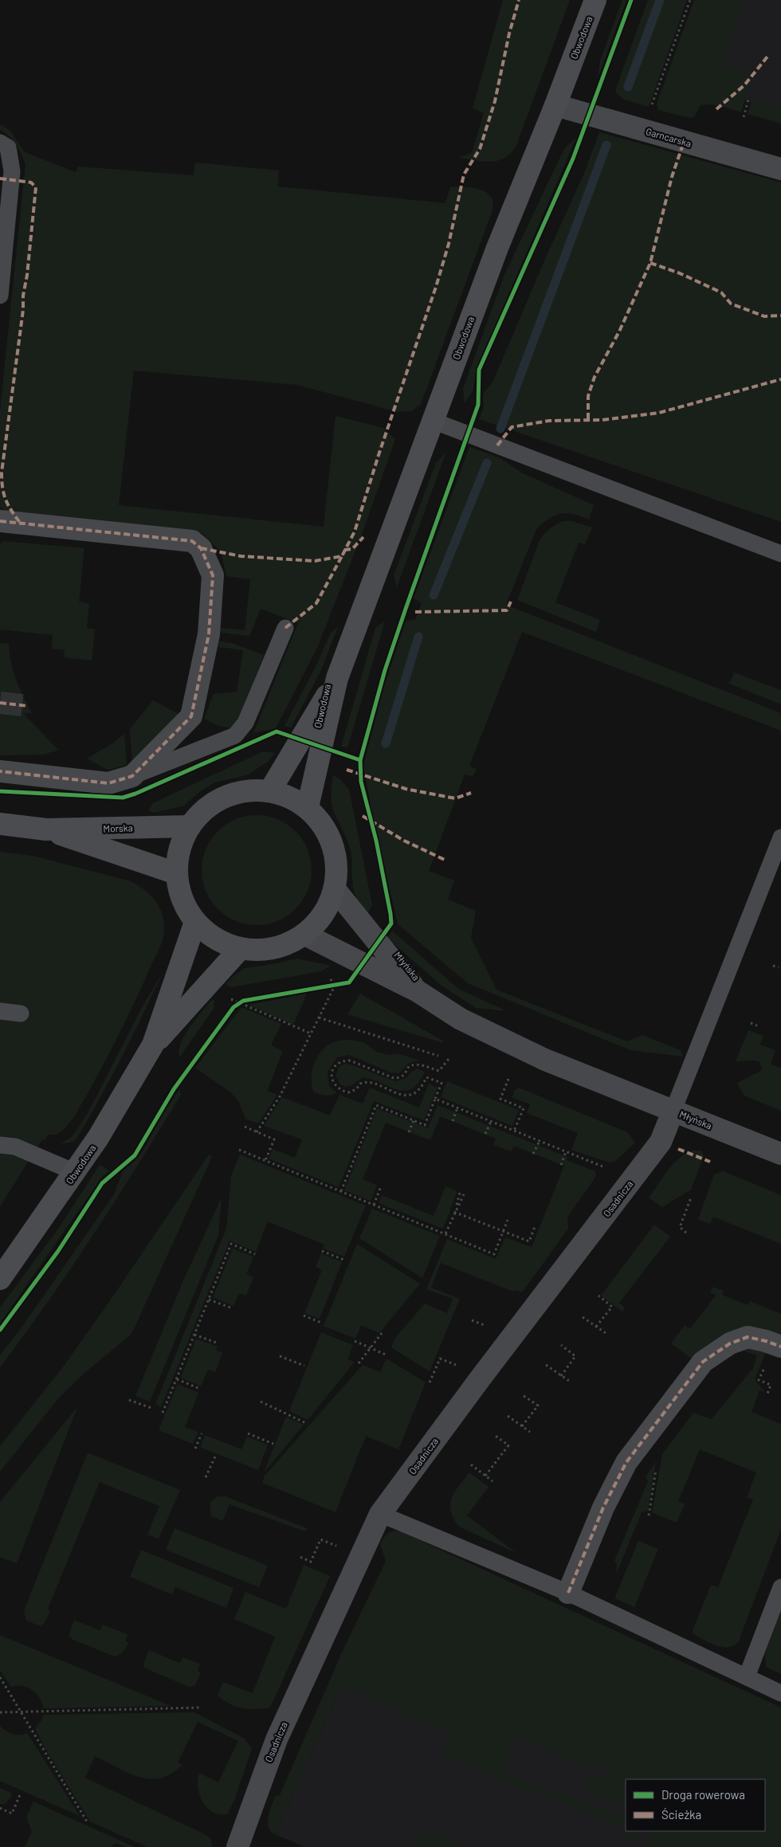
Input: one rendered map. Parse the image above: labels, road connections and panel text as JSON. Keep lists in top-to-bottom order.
{
  "streets": {
    "main road": ["Obwodowa", "Morska"],
    "street": ["Garncarska", "Młyńska", "Osadnicza"]
  },
  "crossings": [
    ["Obwodowa", "Garncarska"],
    ["Młyńska", "Osadnicza"]
  ],
  "legend": ["Droga rowerowa", "Ścieżka"]
}
